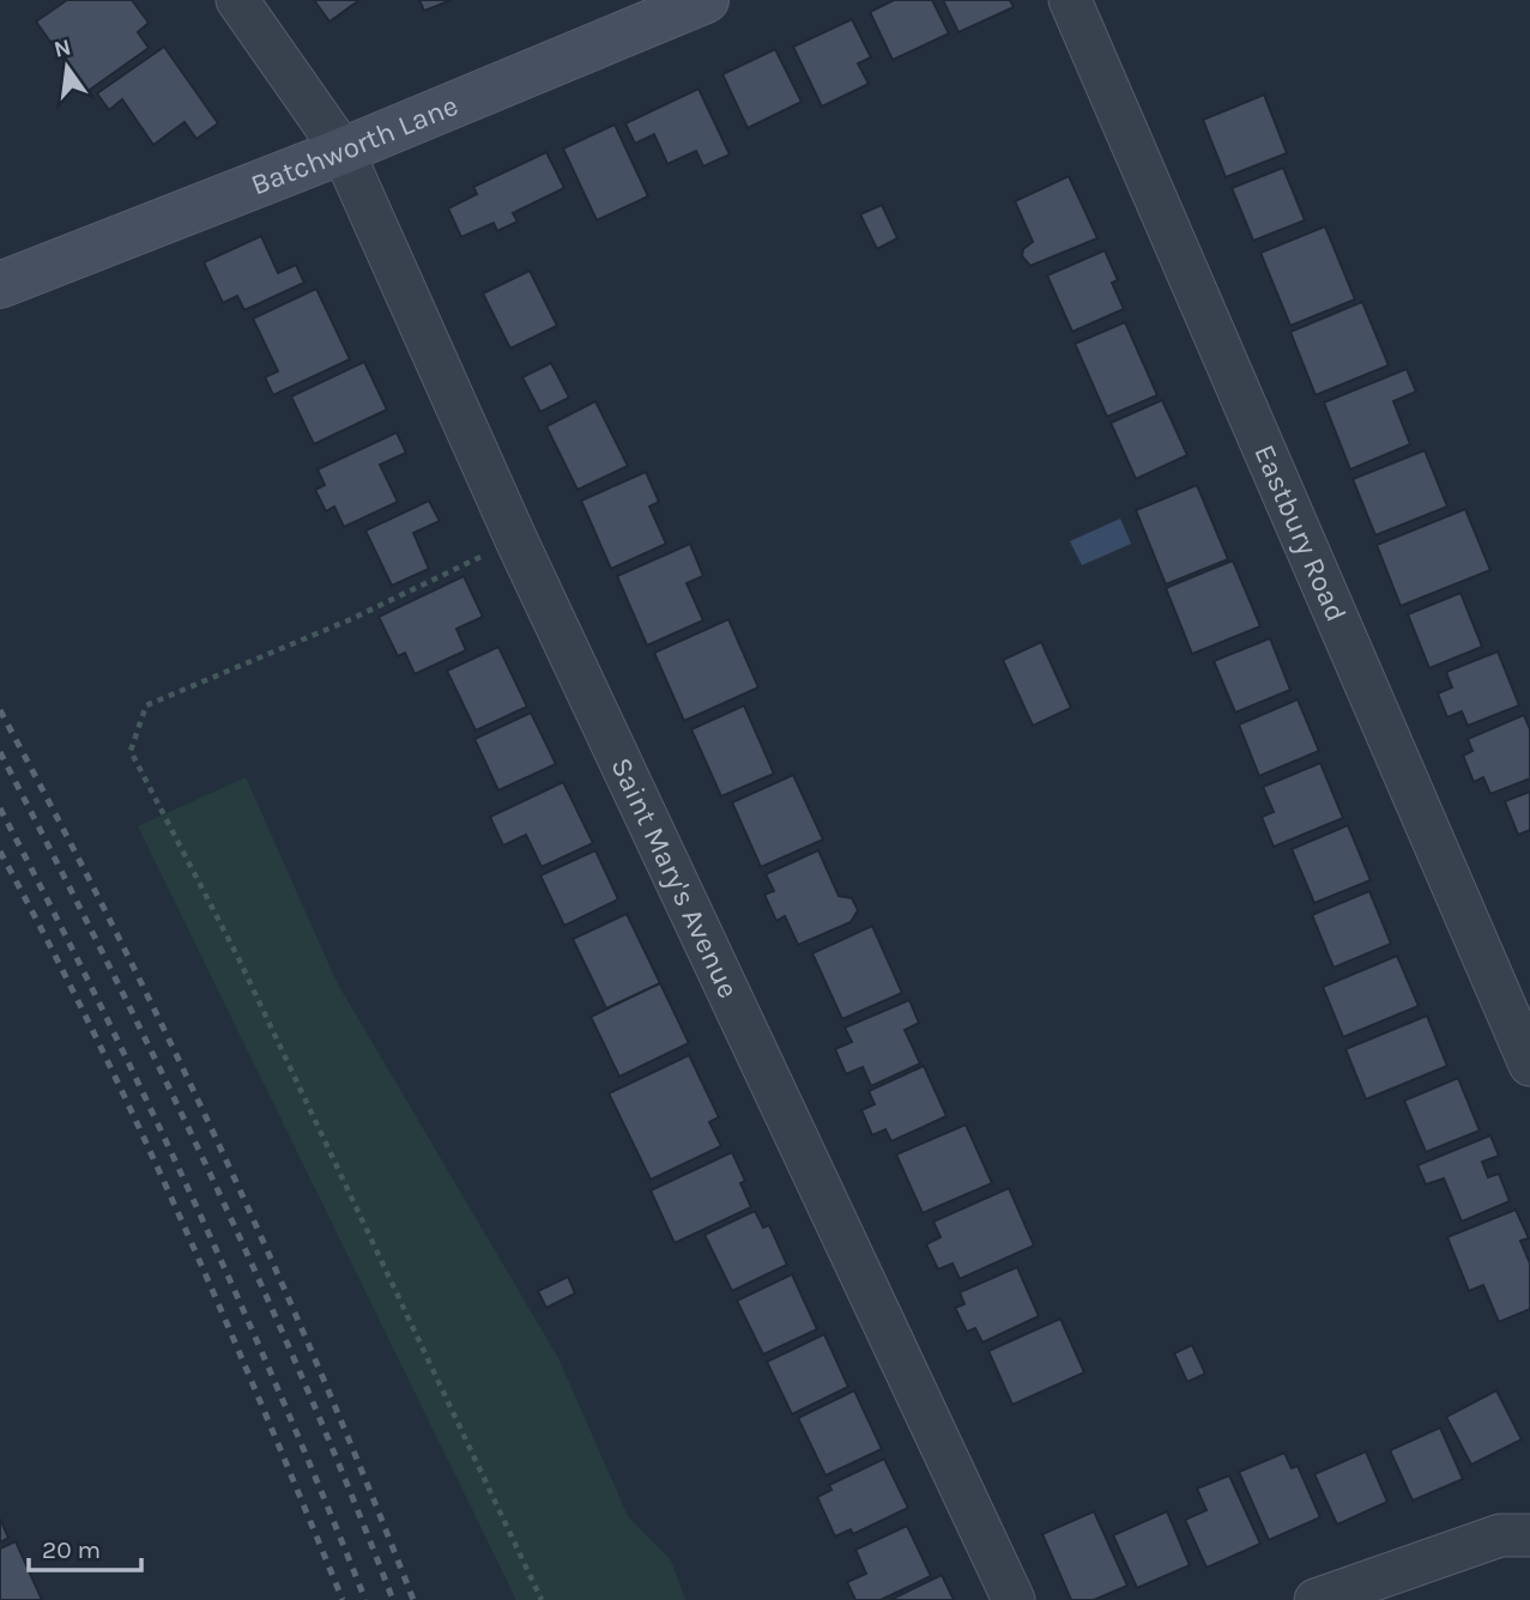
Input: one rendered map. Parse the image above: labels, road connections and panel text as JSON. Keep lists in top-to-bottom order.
{
  "streets": {
    "street": ["Batchworth Lane", "Eastbury Road", "Saint Mary's Avenue"]
  },
  "crossings": [
    ["Batchworth Lane", "Saint Mary's Avenue"]
  ],
  "scale_bar": "20 m",
  "north": "top"
}
